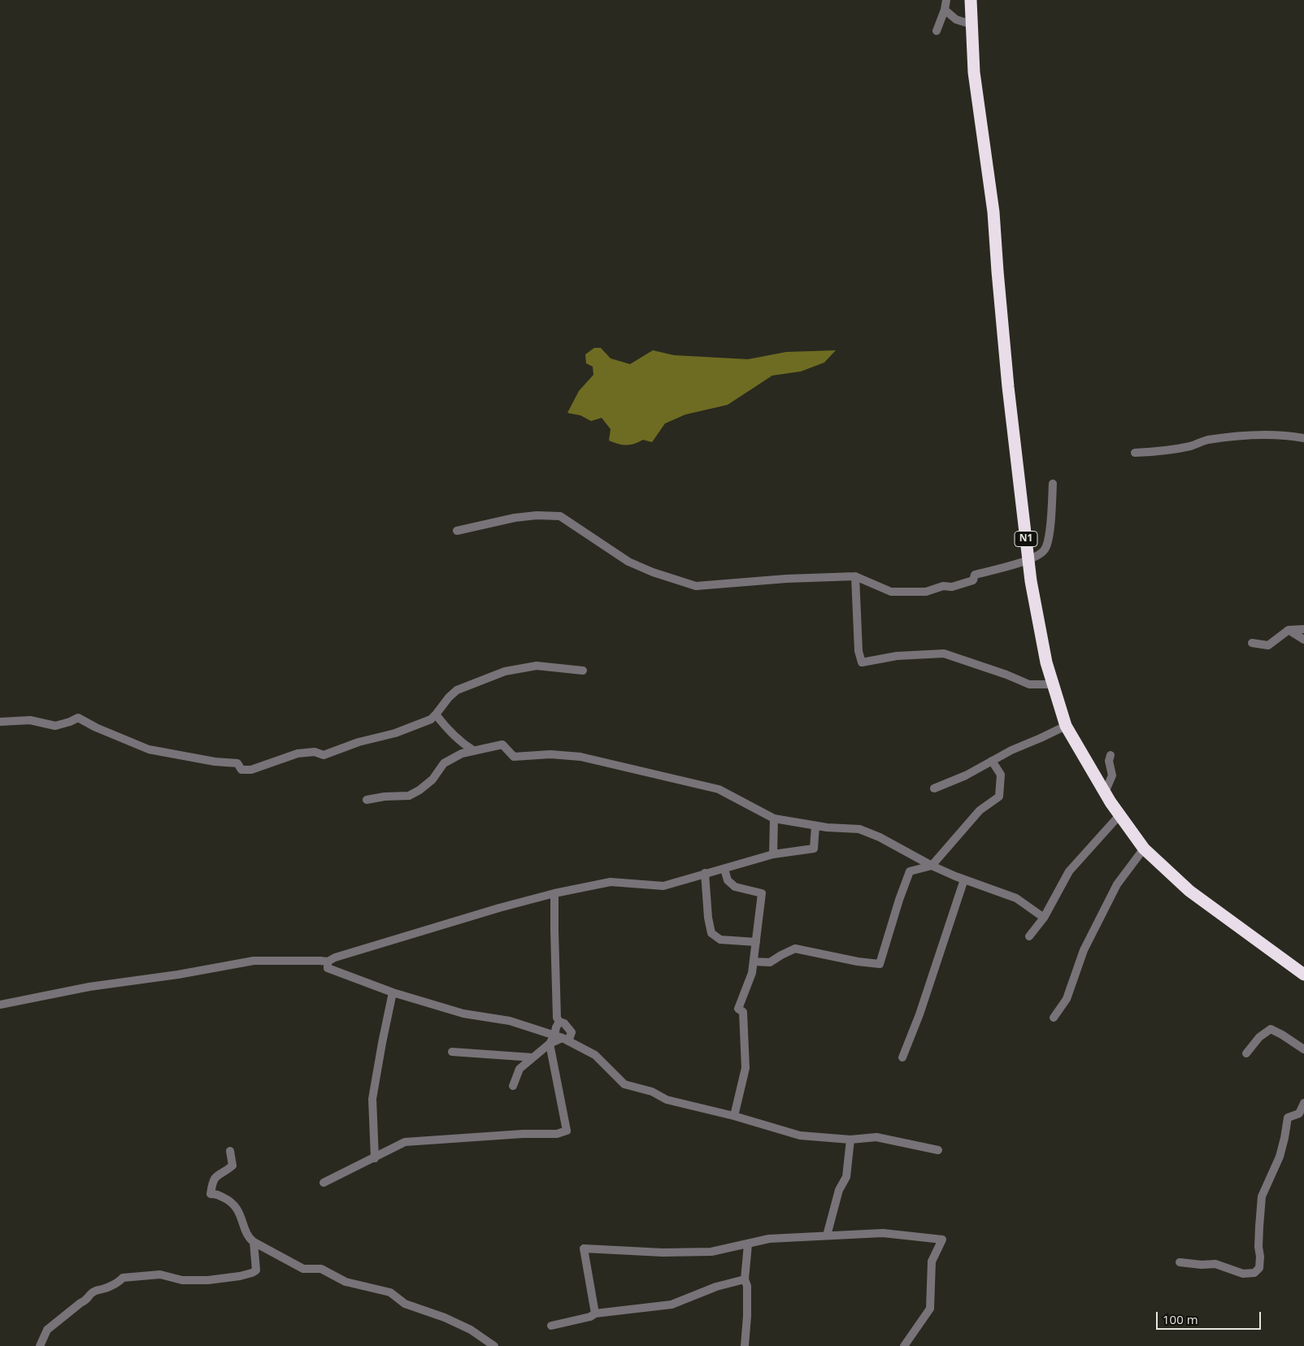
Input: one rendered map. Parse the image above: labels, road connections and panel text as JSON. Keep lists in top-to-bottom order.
{
  "streets": {
    "highway": ["N1"]
  },
  "scale_bar": "100 m"
}
